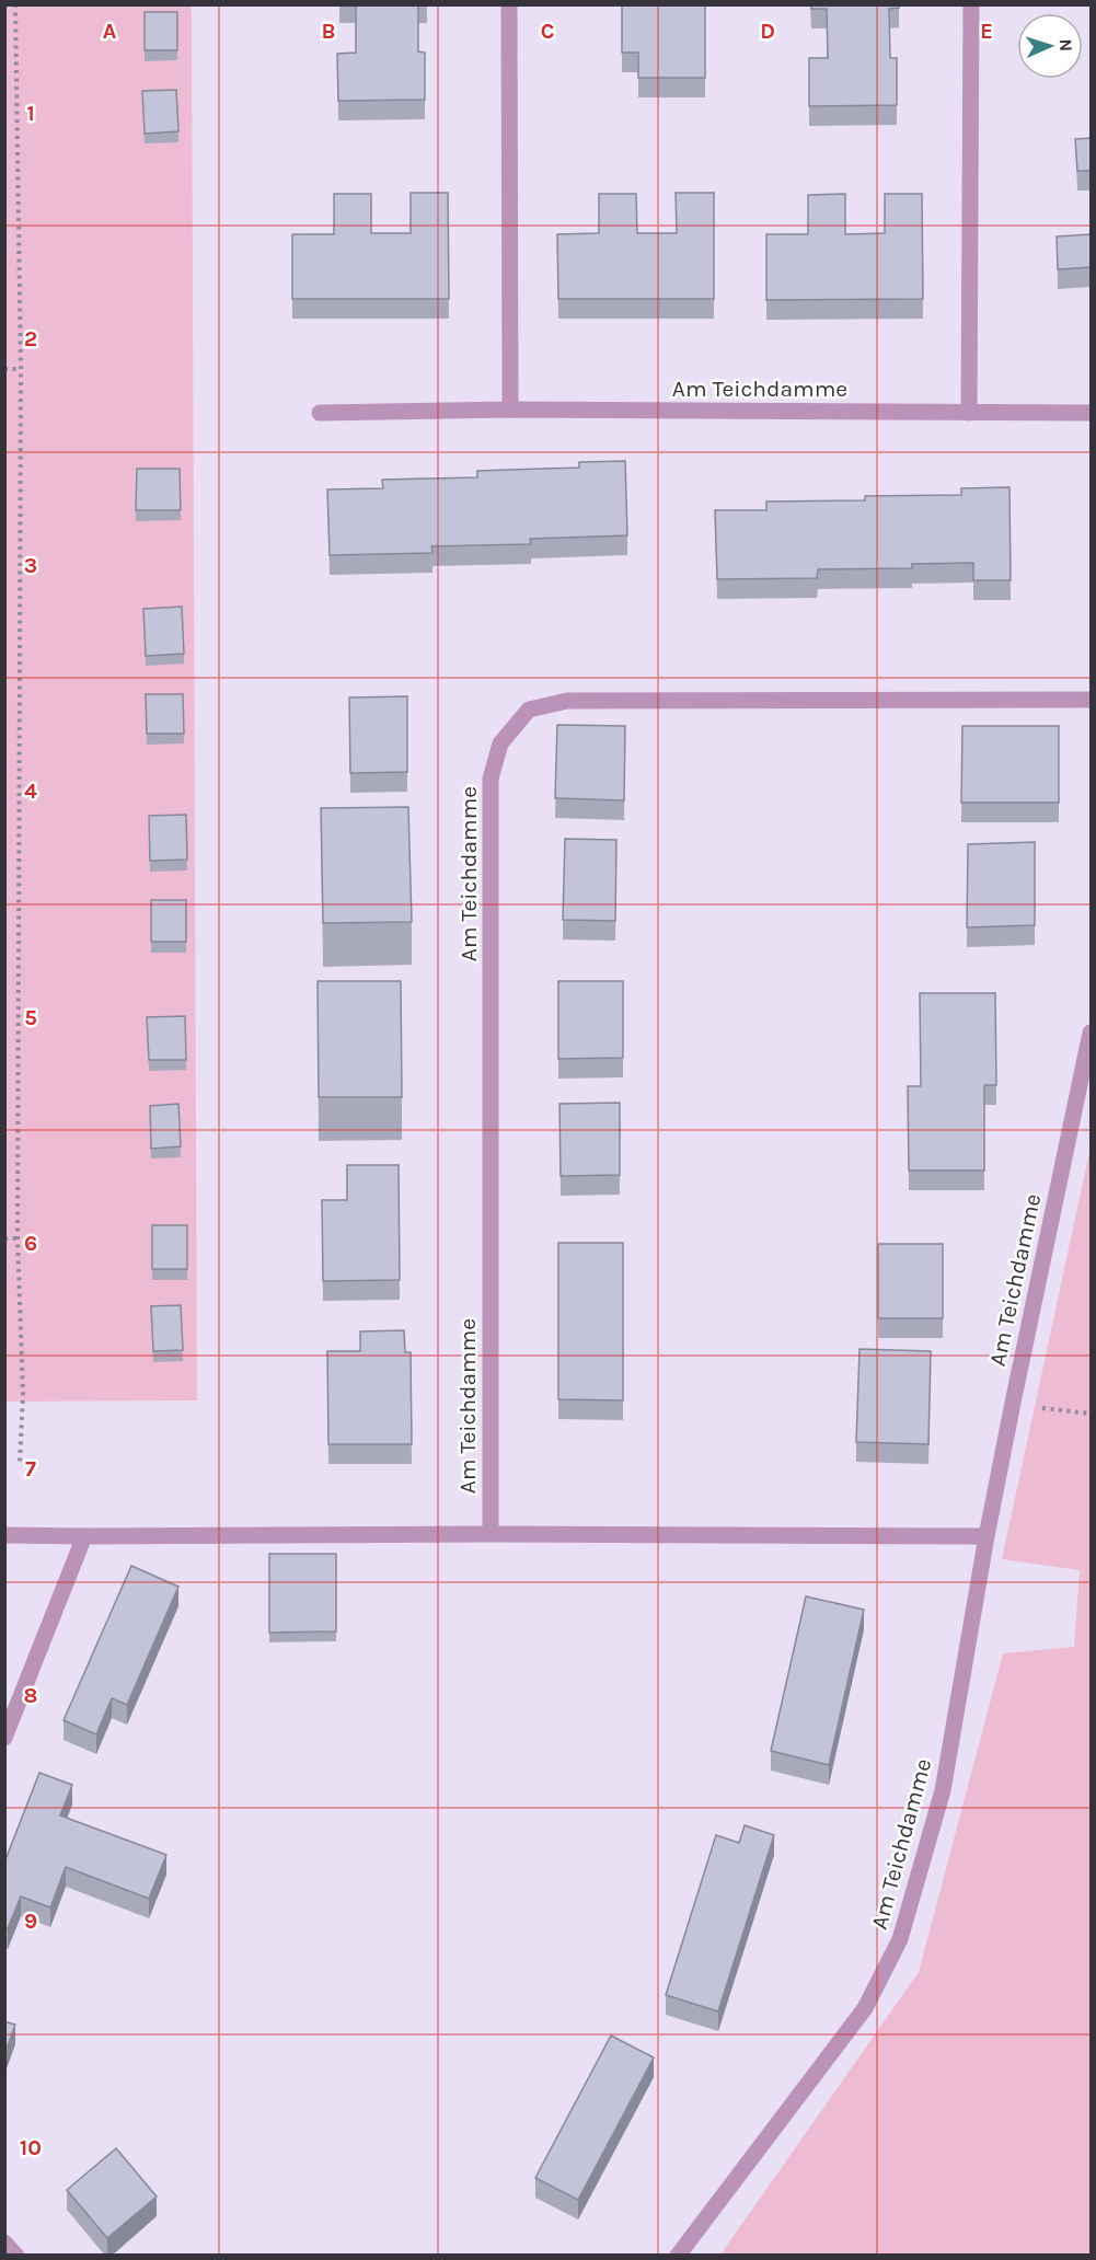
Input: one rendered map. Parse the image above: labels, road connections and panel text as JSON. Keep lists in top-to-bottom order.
{
  "streets": {
    "street": ["Am Teichdamme"]
  },
  "north": "right",
  "grid": {
    "columns": [
      "A",
      "B",
      "C",
      "D",
      "E"
    ],
    "rows": [
      "1",
      "2",
      "3",
      "4",
      "5",
      "6",
      "7",
      "8",
      "9",
      "10"
    ]
  }
}
